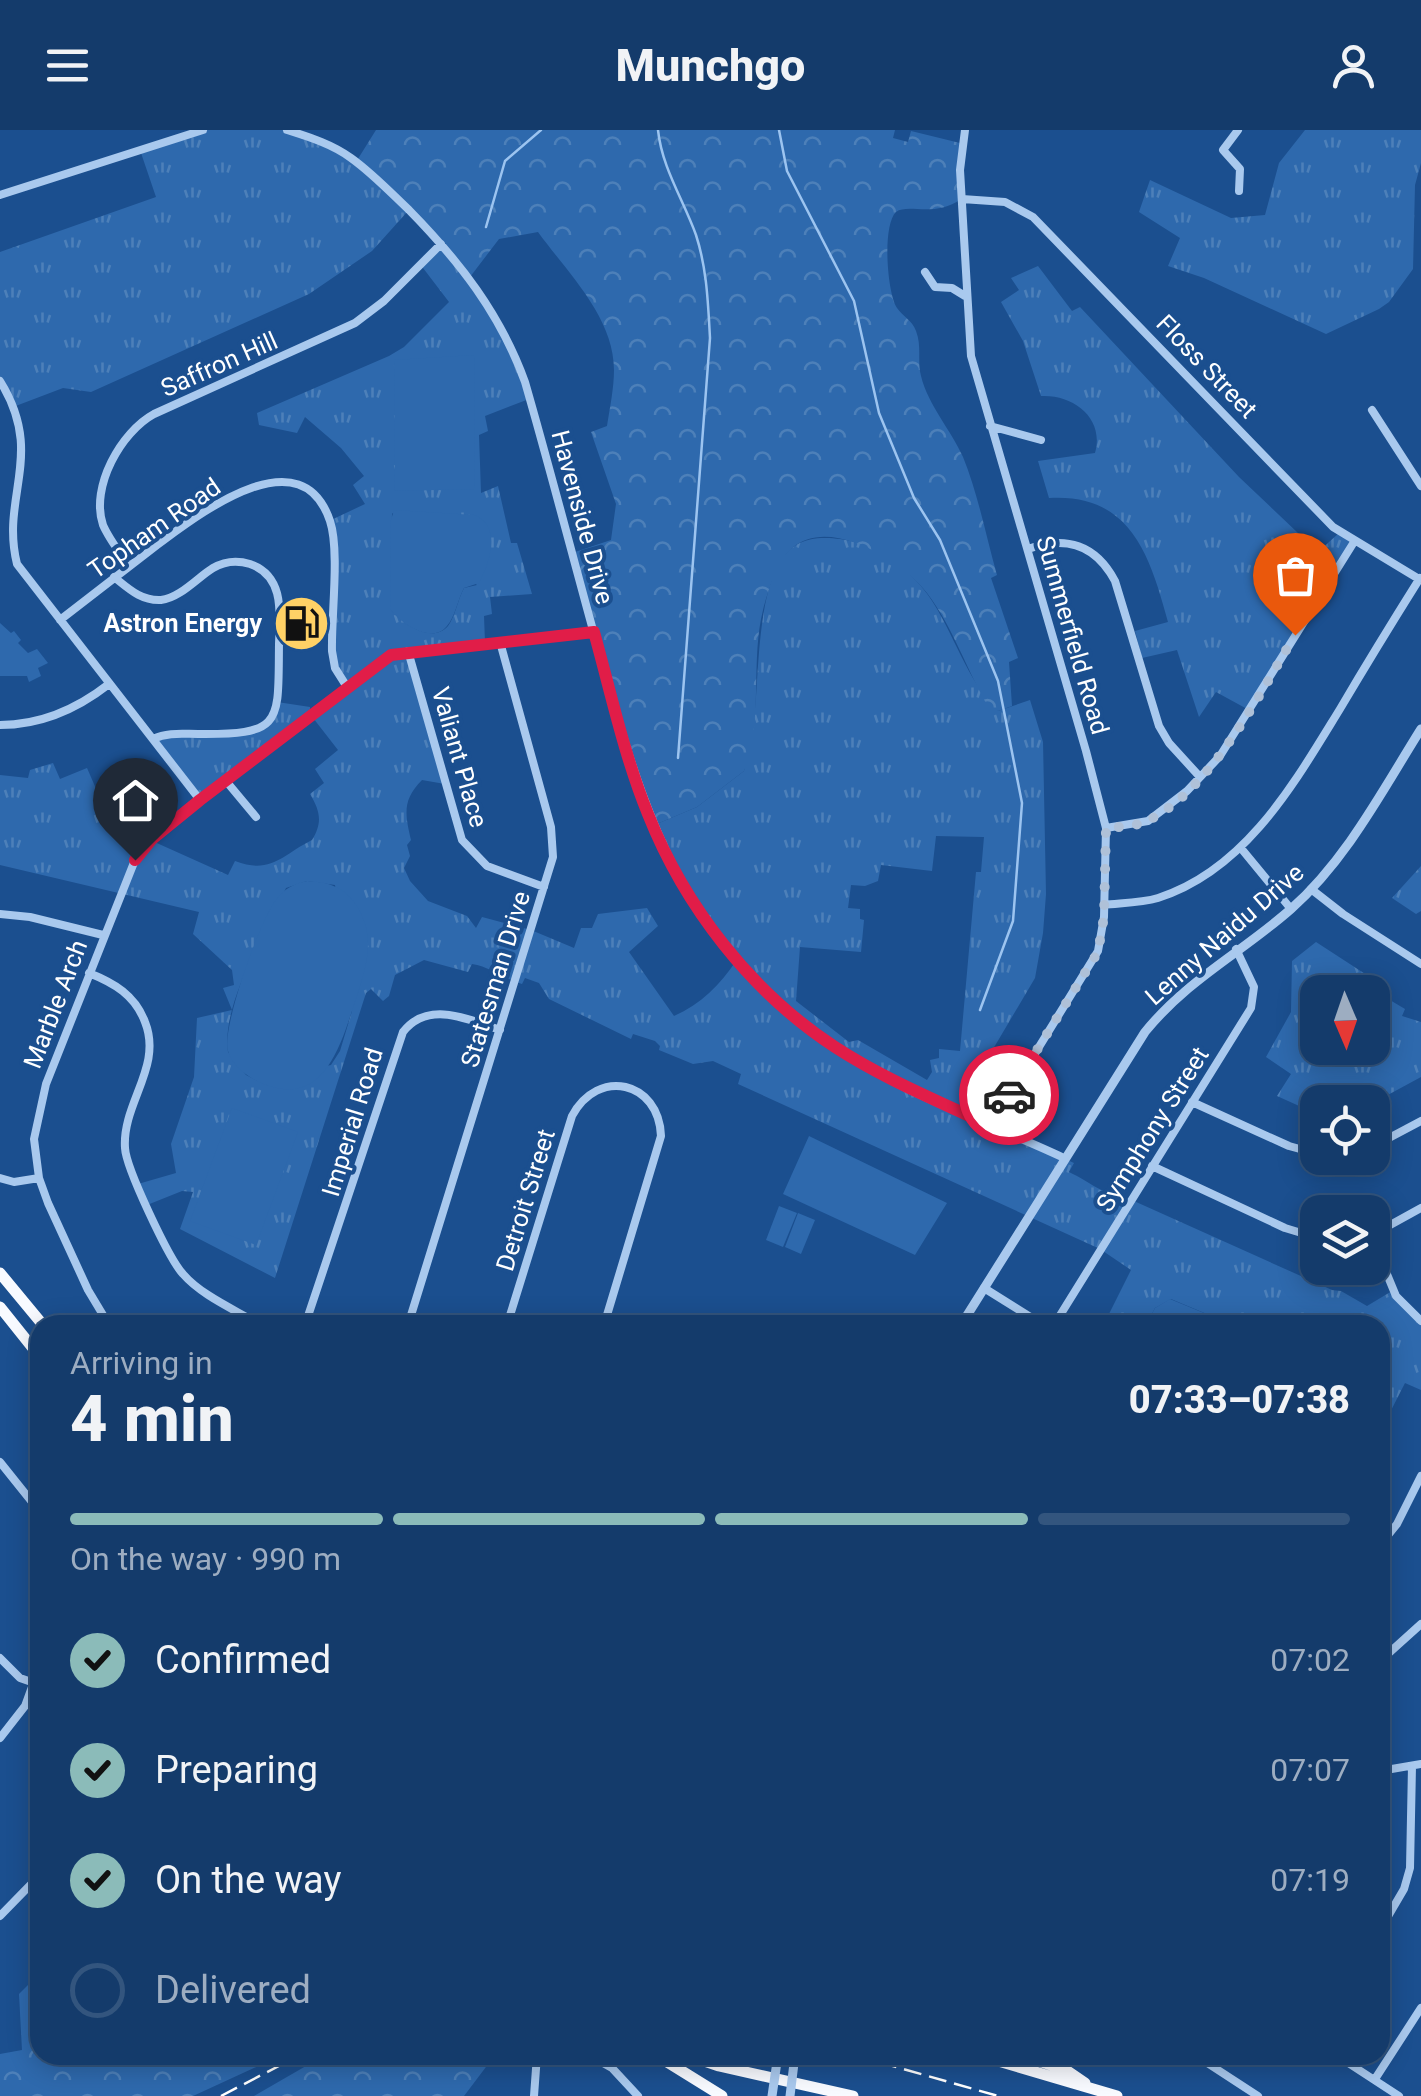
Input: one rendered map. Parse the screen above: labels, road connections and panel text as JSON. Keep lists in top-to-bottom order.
{
  "streets": {
    "street": [
      "Saffron Hill",
      "Floss Street",
      "Havenside Drive",
      "Topham Road",
      "Summerfield Road",
      "Valiant Place",
      "Lenny Naidu Drive",
      "Statesman Drive",
      "Marble Arch",
      "Imperial Road",
      "Symphony Street",
      "Detroit Street"
    ]
  },
  "crossings": [
    ["Saffron Hill", "Havenside Drive"],
    ["Saffron Hill", "Topham Road"],
    ["Floss Street", "Summerfield Road"],
    ["Havenside Drive", "Summerfield Road"],
    ["Havenside Drive", "Lenny Naidu Drive"],
    ["Havenside Drive", "Marble Arch"],
    ["Topham Road", "Marble Arch"],
    ["Valiant Place", "Statesman Drive"],
    ["Valiant Place", "Marble Arch"],
    ["Lenny Naidu Drive", "Symphony Street"],
    ["Statesman Drive", "Marble Arch"],
    ["Statesman Drive", "Imperial Road"]
  ],
  "places": {
    "fuel station": ["Astron Energy"]
  },
  "north": "bottom",
  "page": {
    "header": "Munchgo",
    "heading": ["4 min", "Arriving in", "07:33–07:38"],
    "bar": "On the way · 990 m",
    "list": [
      ["Confirmed", "07:02"],
      ["Preparing", "07:07"],
      ["On the way", "07:19"],
      "Delivered"
    ]
  }
}
